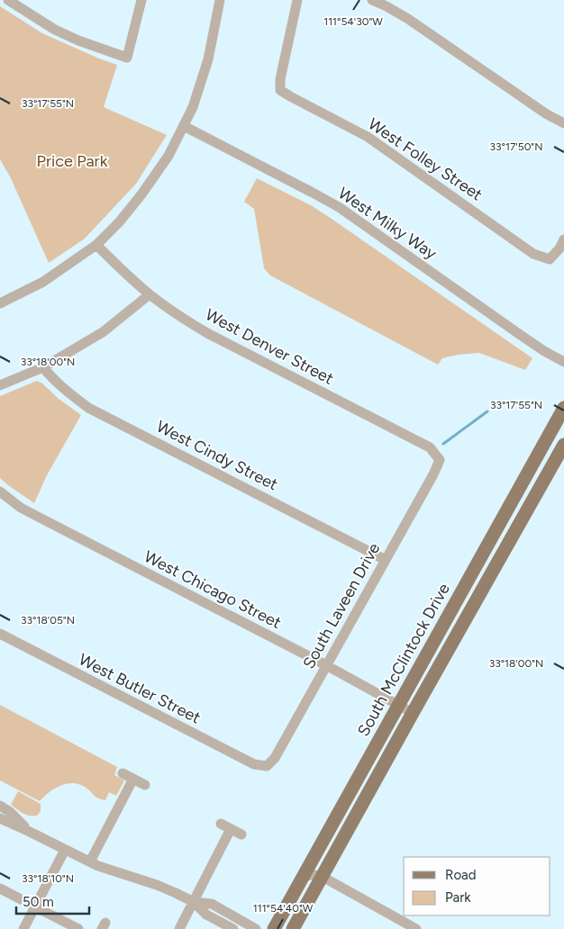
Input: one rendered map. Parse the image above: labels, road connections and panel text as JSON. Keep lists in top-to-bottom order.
{
  "streets": {
    "main road": ["South McClintock Drive"],
    "street": [
      "West Folley Street",
      "West Milky Way",
      "West Denver Street",
      "West Cindy Street",
      "West Chicago Street",
      "South Laveen Drive",
      "West Butler Street"
    ]
  },
  "crossings": [
    ["West Denver Street", "South Laveen Drive"],
    ["West Cindy Street", "South Laveen Drive"],
    ["West Chicago Street", "South Laveen Drive"],
    ["West Chicago Street", "South McClintock Drive"],
    ["South Laveen Drive", "West Butler Street"]
  ],
  "parks": ["Price Park"],
  "legend": ["Road", "Park"],
  "scale_bar": "50 m",
  "coordinates": [
    "111°54'30\"W",
    "33°17'55\"N",
    "33°17'50\"N",
    "33°18'00\"N",
    "33°18'05\"N",
    "33°18'10\"N",
    "111°54'40\"W"
  ]
}
